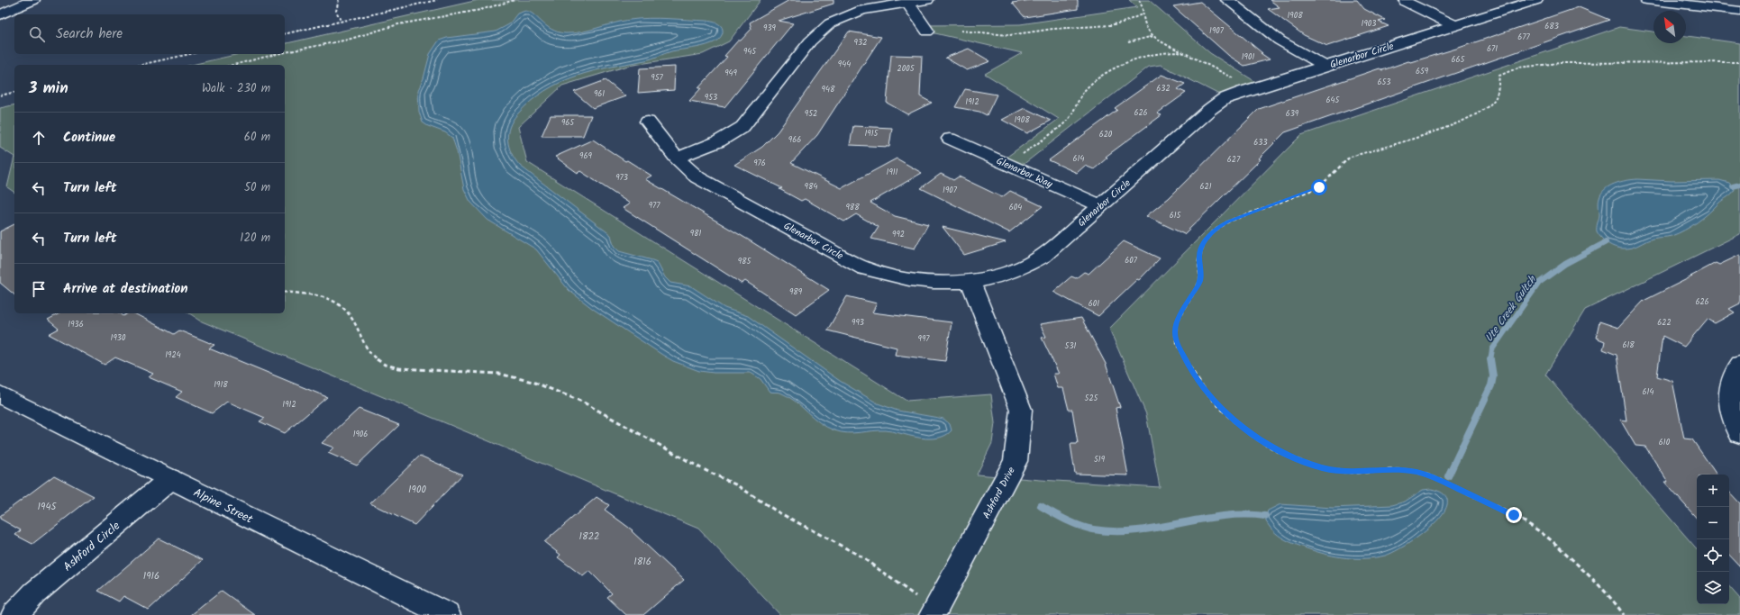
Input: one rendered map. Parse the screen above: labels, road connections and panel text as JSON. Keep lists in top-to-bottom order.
{
  "streets": {
    "street": [
      "Glenarbor Circle",
      "Glenarbor Way",
      "Ashford Drive",
      "Alpine Street",
      "Ashford Circle"
    ]
  },
  "crossings": [
    ["Glenarbor Circle", "Glenarbor Way"],
    ["Glenarbor Circle", "Ashford Drive"],
    ["Alpine Street", "Ashford Circle"]
  ],
  "water": ["Ute Creek Gultch"],
  "house_numbers": [
    "1908",
    "1903",
    "683",
    "939",
    "1907",
    "677",
    "932",
    "671",
    "945",
    "1901",
    "665",
    "944",
    "2005",
    "659",
    "949",
    "957",
    "653",
    "632",
    "948",
    "961",
    "953",
    "645",
    "1912",
    "626",
    "952",
    "639",
    "1908",
    "965",
    "1915",
    "620",
    "966",
    "633",
    "969",
    "614",
    "627",
    "976",
    "1911",
    "973",
    "984",
    "621",
    "1907",
    "977",
    "988",
    "604",
    "615",
    "981",
    "992",
    "607",
    "985",
    "989",
    "626",
    "601",
    "993",
    "622",
    "1936",
    "1930",
    "997",
    "618",
    "531",
    "1924",
    "1918",
    "614",
    "525",
    "1912",
    "1906",
    "610",
    "519",
    "1900",
    "1945",
    "1822",
    "1816",
    "1916"
  ],
  "north": "top left",
  "page": {
    "search": "Search here",
    "heading": ["3 min", "Walk · 230 m"],
    "list": [
      ["Continue", "60 m"],
      ["Turn left", "50 m"],
      ["Turn left", "120 m"],
      "Arrive at destination"
    ],
    "map_buttons": ["+", "−"]
  }
}
